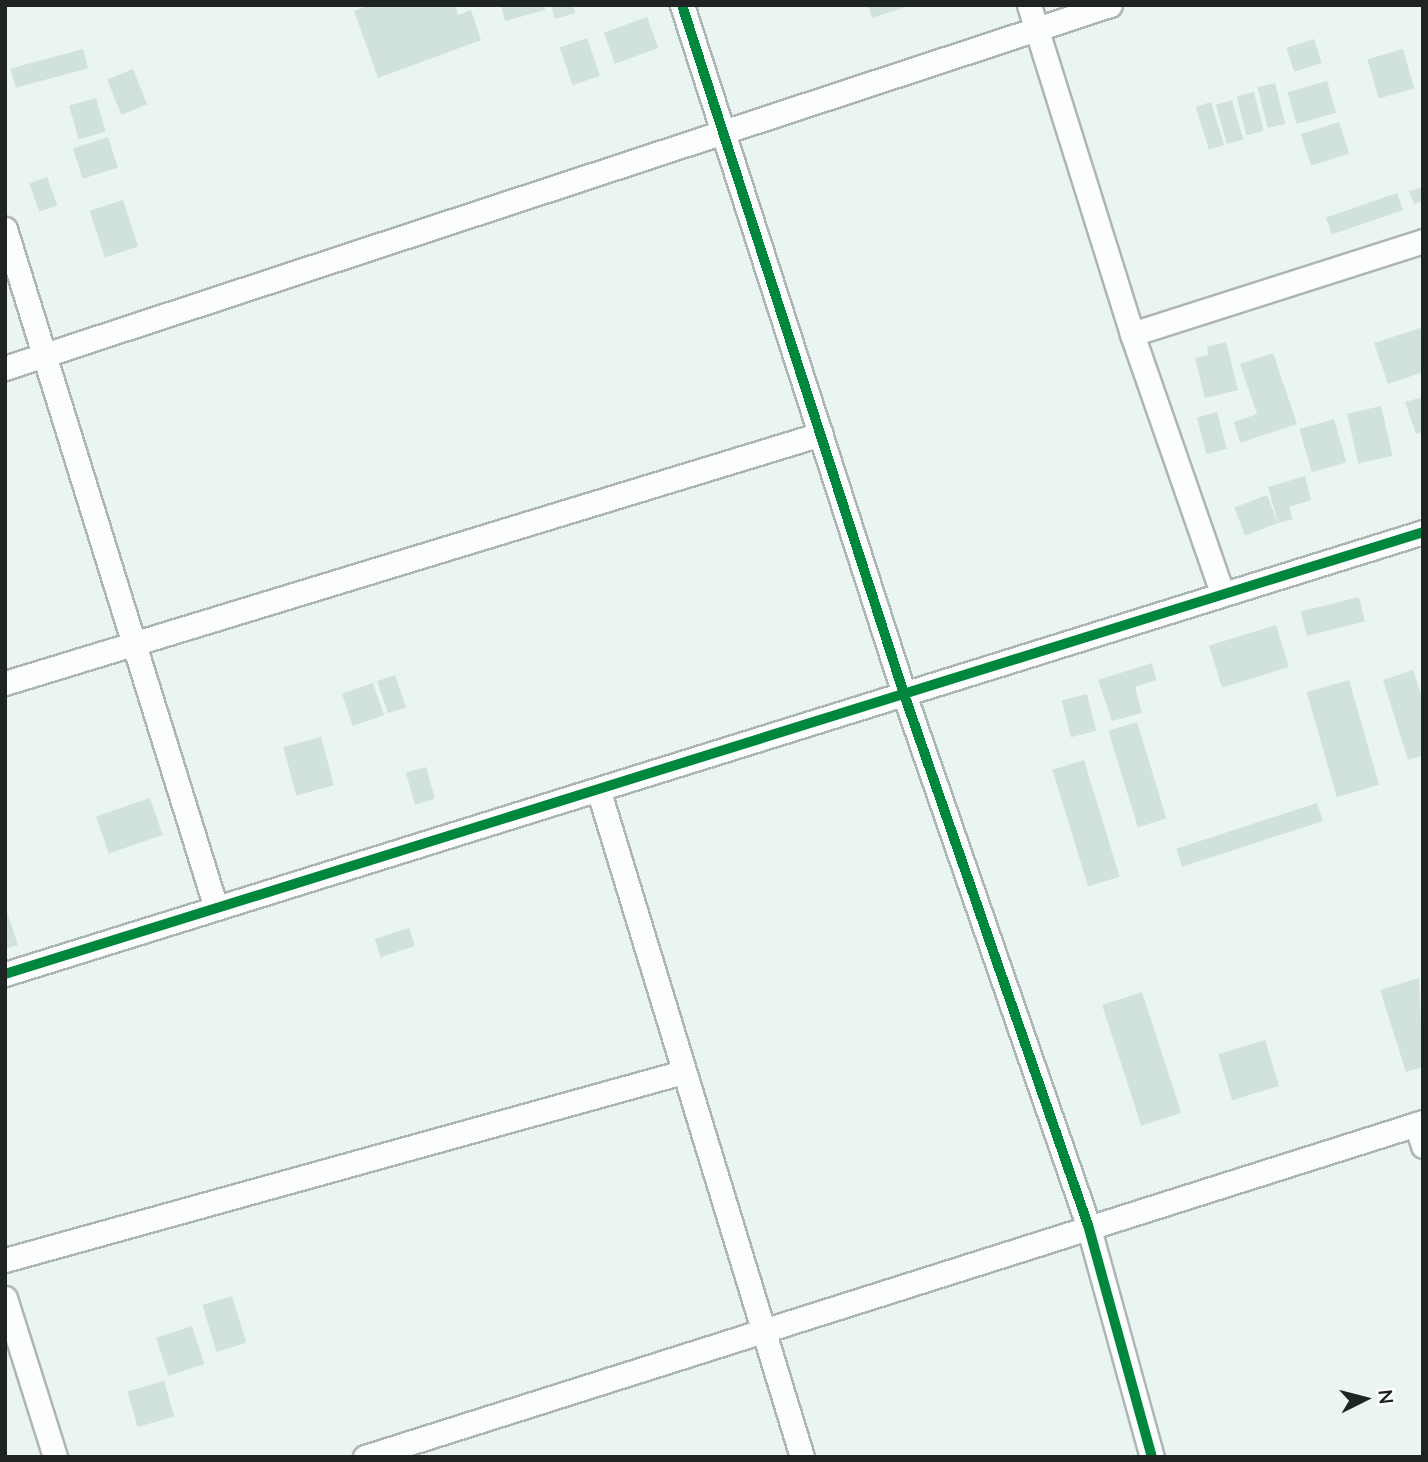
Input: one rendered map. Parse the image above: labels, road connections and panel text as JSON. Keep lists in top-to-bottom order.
{
  "north": "right"
}
